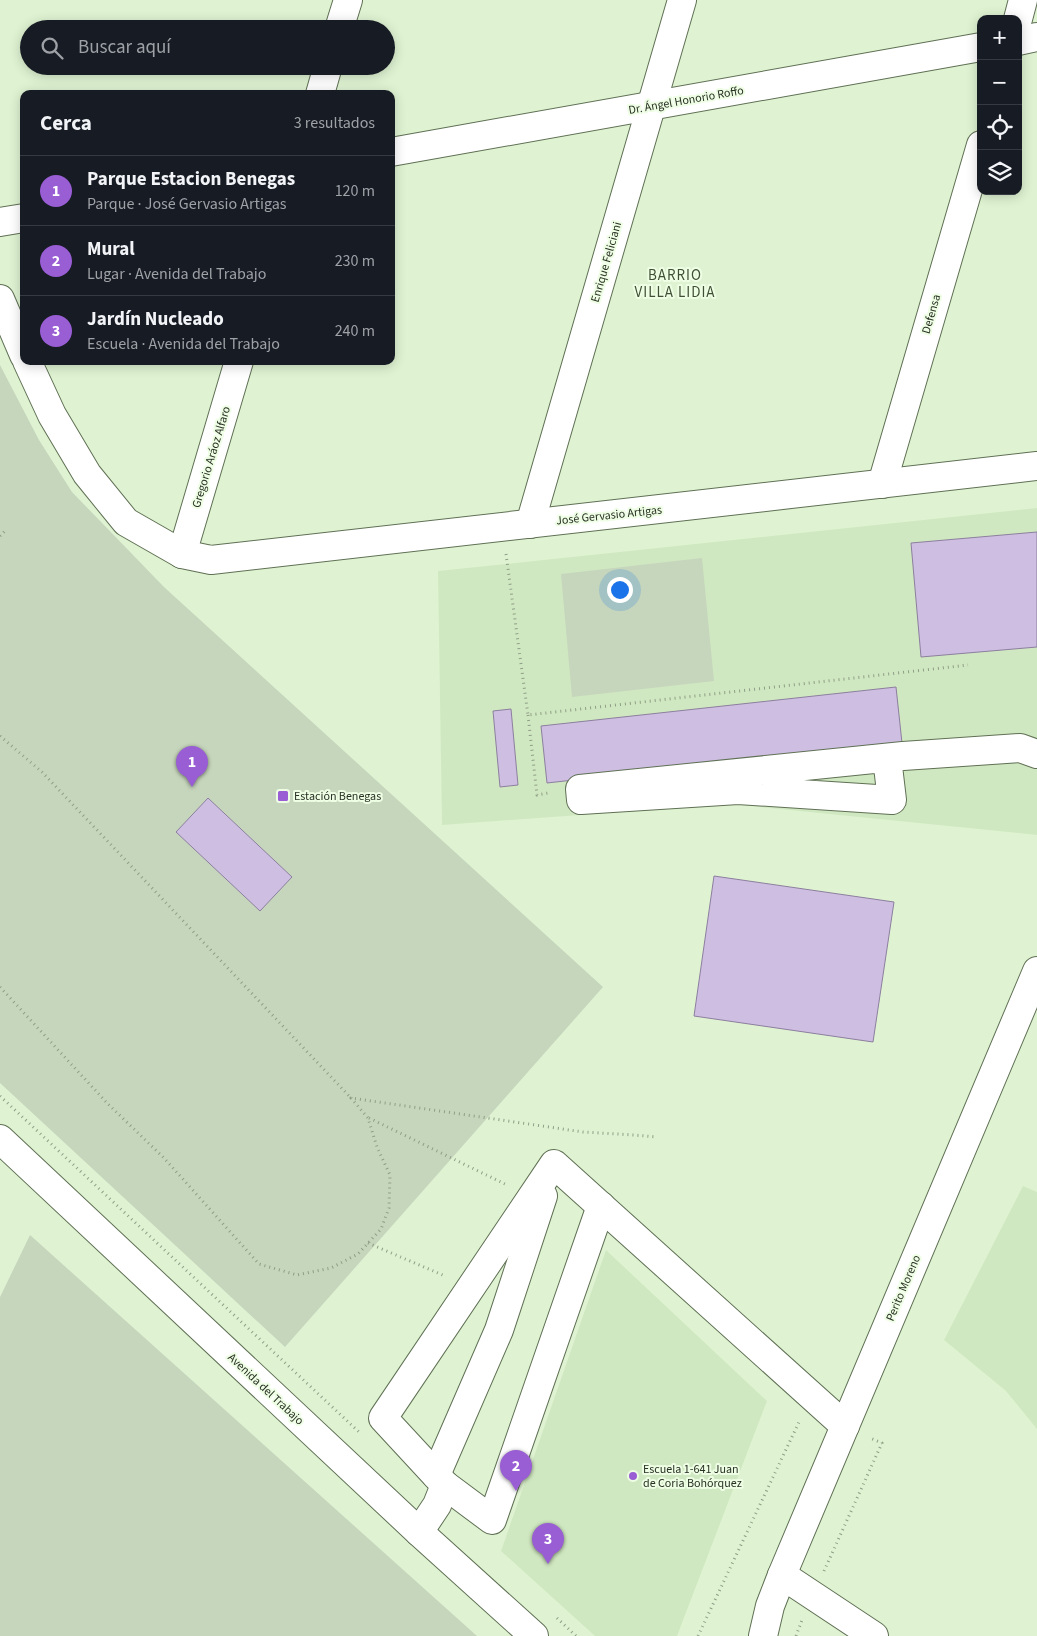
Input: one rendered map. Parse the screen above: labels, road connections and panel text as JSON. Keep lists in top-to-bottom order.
{
  "streets": {
    "street": [
      "Dr. Ángel Honorio Roffo",
      "Enrique Feliciani",
      "Defensa",
      "Gregorio Aráoz Alfaro",
      "José Gervasio Artigas",
      "Perito Moreno",
      "Avenida del Trabajo"
    ]
  },
  "crossings": [
    ["Dr. Ángel Honorio Roffo", "Enrique Feliciani"],
    ["Enrique Feliciani", "José Gervasio Artigas"],
    ["Defensa", "José Gervasio Artigas"],
    ["Gregorio Aráoz Alfaro", "José Gervasio Artigas"]
  ],
  "districts": ["BARRIO VILLA LIDIA"],
  "places": {
    "transit": ["Estación Benegas"],
    "other": ["Escuela 1-641 Juan de Coria Bohórquez"]
  },
  "page": {
    "map_buttons": ["+", "−"],
    "search": "Buscar aquí",
    "heading": ["Cerca", "3 resultados"],
    "list": [
      {
        "mark": "1",
        "name": "Parque Estacion Benegas",
        "note": "Parque · José Gervasio Artigas",
        "value": "120 m"
      },
      {
        "mark": "2",
        "name": "Mural",
        "note": "Lugar · Avenida del Trabajo",
        "value": "230 m"
      },
      {
        "mark": "3",
        "name": "Jardín Nucleado",
        "note": "Escuela · Avenida del Trabajo",
        "value": "240 m"
      }
    ],
    "pins": ["1", "2", "3"]
  }
}
